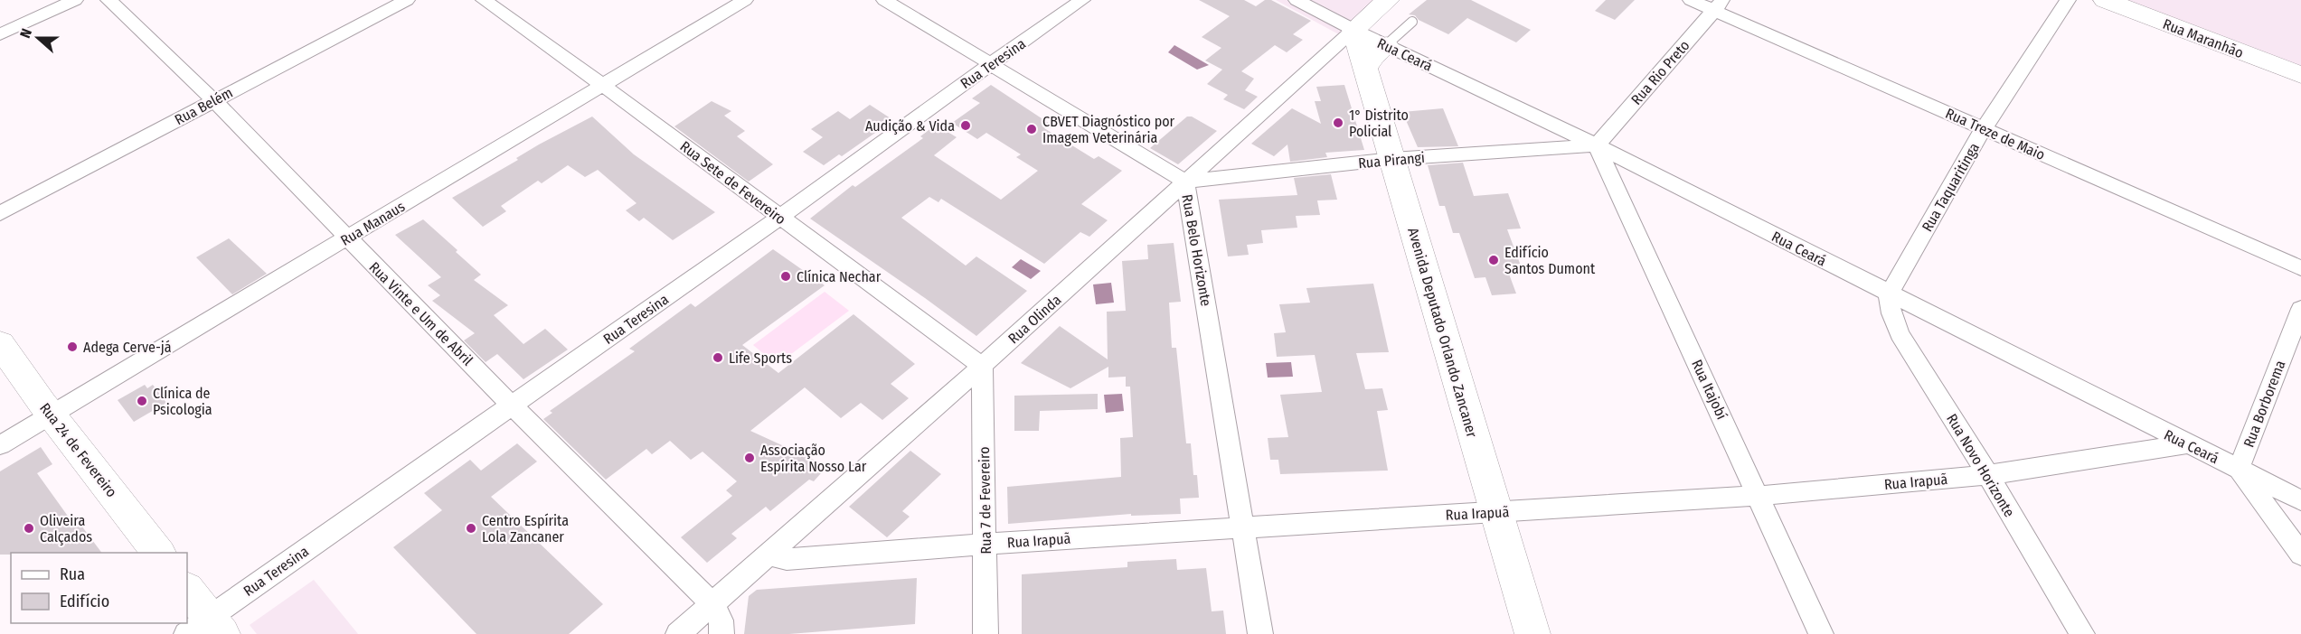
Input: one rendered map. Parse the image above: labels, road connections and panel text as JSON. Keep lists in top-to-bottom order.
{
  "streets": {
    "street": [
      "Rua Maranhão",
      "Rua Ceará",
      "Rua Teresina",
      "Rua Rio Preto",
      "Rua Belém",
      "Rua Treze de Maio",
      "Rua Pirangi",
      "Rua Sete de Fevereiro",
      "Rua Taquaritinga",
      "Rua Manaus",
      "Rua Belo Horizonte",
      "Rua Vinte e Um de Abril",
      "Rua Olinda",
      "Avenida Deputado Orlando Zancaner",
      "Rua Itajobí",
      "Rua Borborema",
      "Rua 24 de Fevereiro",
      "Rua Novo Horizonte",
      "Rua Irapuã",
      "Rua 7 de Fevereiro"
    ]
  },
  "crossings": [
    ["Rua Ceará", "Rua Rio Preto"],
    ["Rua Ceará", "Rua Pirangi"],
    ["Rua Ceará", "Rua Taquaritinga"],
    ["Rua Ceará", "Rua Olinda"],
    ["Rua Ceará", "Avenida Deputado Orlando Zancaner"],
    ["Rua Ceará", "Rua Itajobí"],
    ["Rua Ceará", "Rua Borborema"],
    ["Rua Ceará", "Rua Novo Horizonte"],
    ["Rua Ceará", "Rua Irapuã"],
    ["Rua Teresina", "Rua Sete de Fevereiro"],
    ["Rua Teresina", "Rua Belo Horizonte"],
    ["Rua Teresina", "Rua Vinte e Um de Abril"],
    ["Rua Rio Preto", "Rua Treze de Maio"],
    ["Rua Rio Preto", "Rua Pirangi"],
    ["Rua Rio Preto", "Rua Itajobí"],
    ["Rua Belém", "Rua Vinte e Um de Abril"],
    ["Rua Treze de Maio", "Rua Taquaritinga"],
    ["Rua Pirangi", "Rua Belo Horizonte"],
    ["Rua Pirangi", "Rua Olinda"],
    ["Rua Pirangi", "Avenida Deputado Orlando Zancaner"],
    ["Rua Pirangi", "Rua Itajobí"],
    ["Rua Sete de Fevereiro", "Rua Manaus"],
    ["Rua Sete de Fevereiro", "Rua Olinda"],
    ["Rua Sete de Fevereiro", "Rua 7 de Fevereiro"],
    ["Rua Taquaritinga", "Rua Novo Horizonte"],
    ["Rua Manaus", "Rua Vinte e Um de Abril"],
    ["Rua Manaus", "Rua 24 de Fevereiro"],
    ["Rua Belo Horizonte", "Rua Olinda"],
    ["Rua Belo Horizonte", "Rua Irapuã"],
    ["Rua Vinte e Um de Abril", "Rua Olinda"],
    ["Rua Olinda", "Avenida Deputado Orlando Zancaner"],
    ["Rua Olinda", "Rua Irapuã"],
    ["Rua Olinda", "Rua 7 de Fevereiro"],
    ["Avenida Deputado Orlando Zancaner", "Rua Irapuã"],
    ["Rua Itajobí", "Rua Irapuã"],
    ["Rua Novo Horizonte", "Rua Irapuã"],
    ["Rua Irapuã", "Rua 7 de Fevereiro"]
  ],
  "places": [
    "1° Distrito Policial",
    "Audição & Vida",
    "CBVET Diagnóstico por Imagem Veterinária",
    "Edifício Santos Dumont",
    "Clínica Nechar",
    "Adega Cerve-já",
    "Life Sports",
    "Clínica de Psicologia",
    "Associação Espírita Nosso Lar",
    "Oliveira Calçados",
    "Centro Espírita Lola Zancaner"
  ],
  "legend": ["Rua", "Edifício"],
  "north": "left"
}
